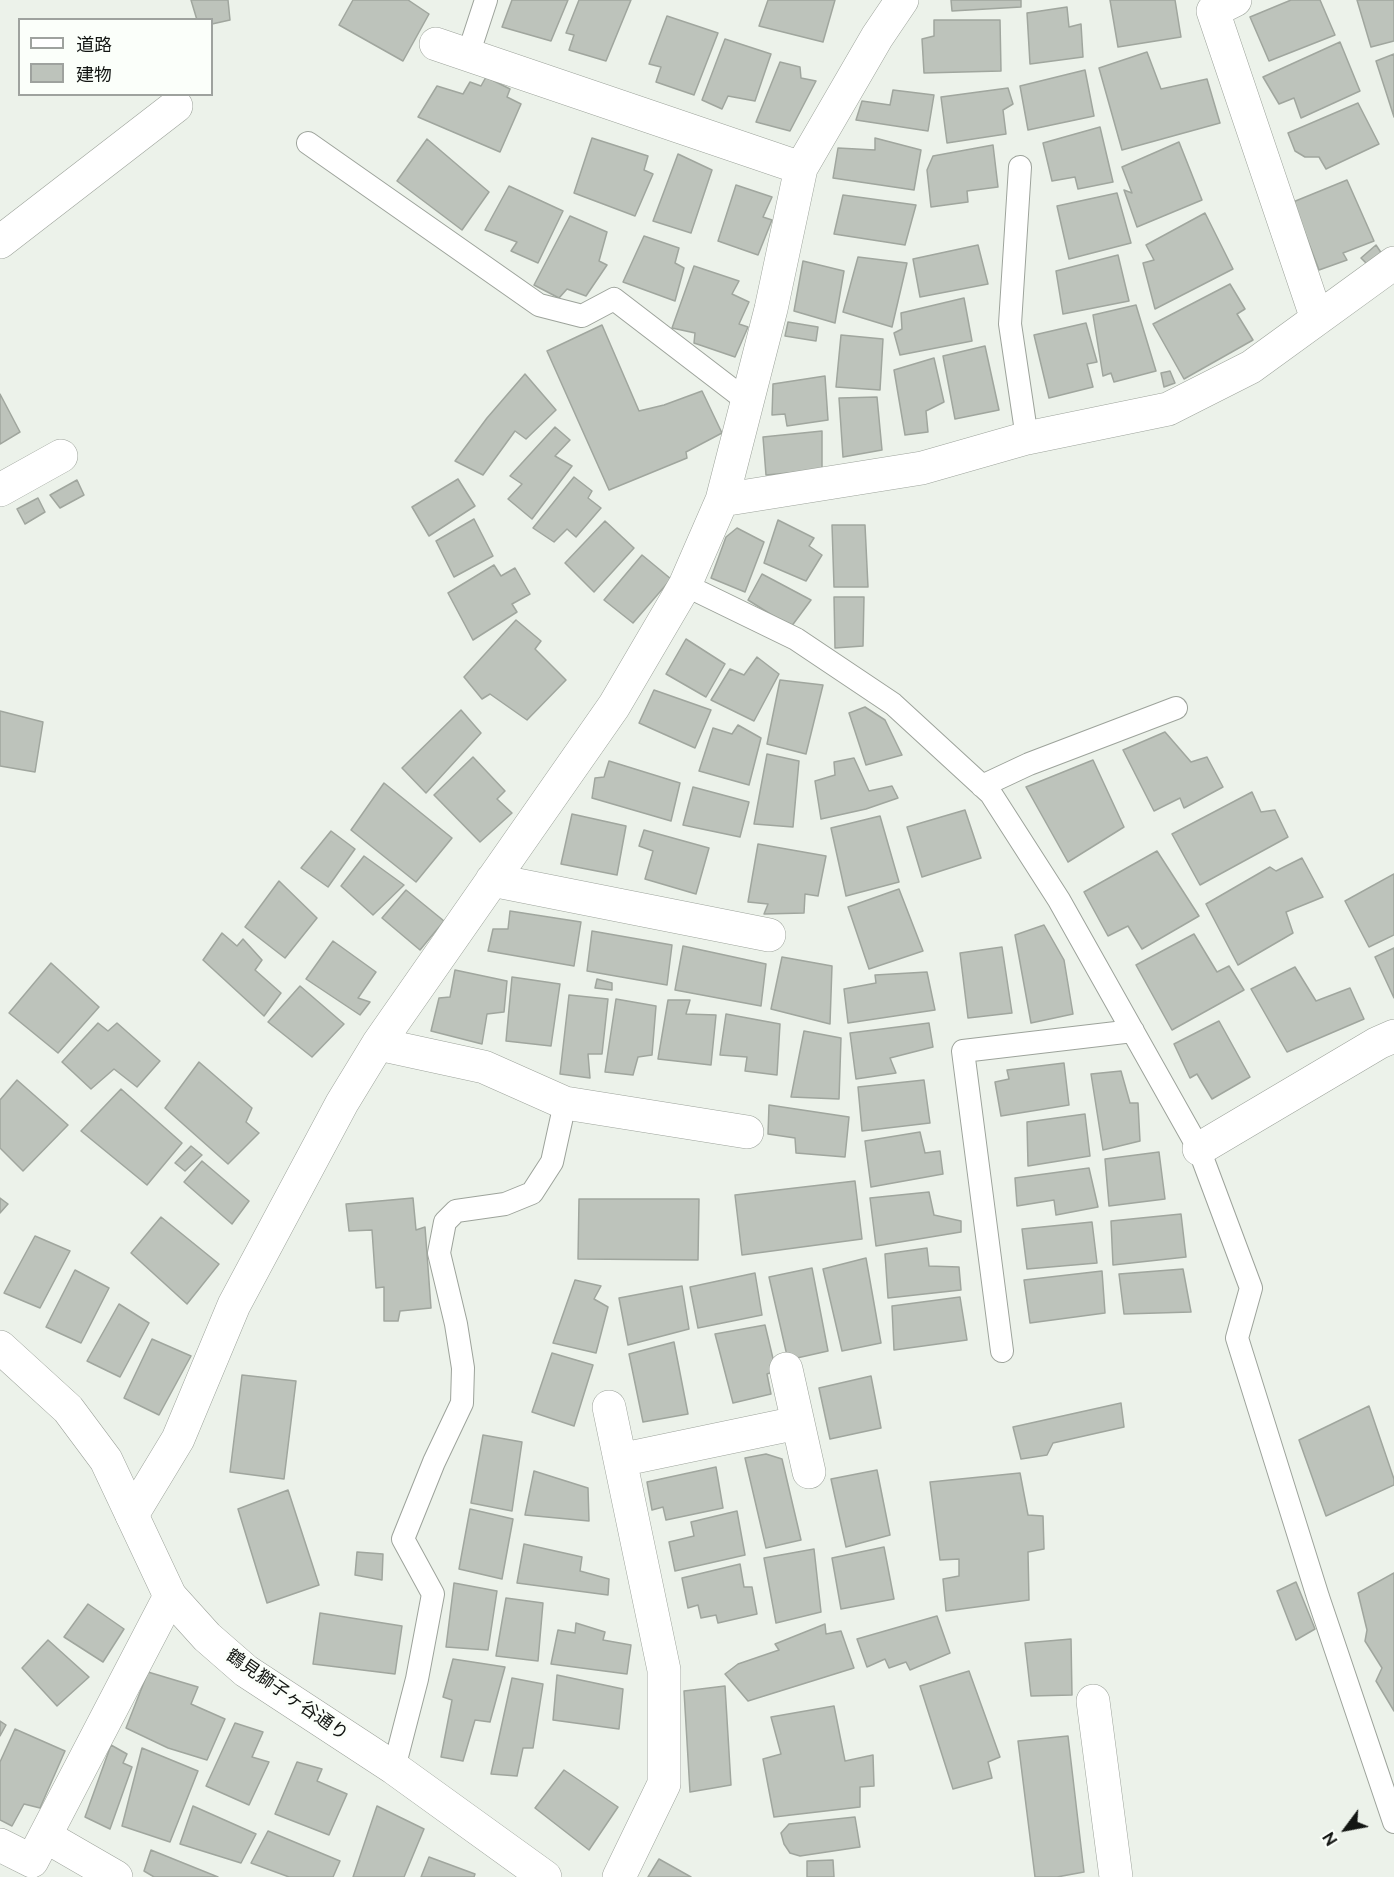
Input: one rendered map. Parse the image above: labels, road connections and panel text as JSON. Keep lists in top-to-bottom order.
{
  "streets": {
    "street": ["鶴見獅子ヶ谷通り"]
  },
  "legend": ["道路", "建物"],
  "north": "bottom left"
}
